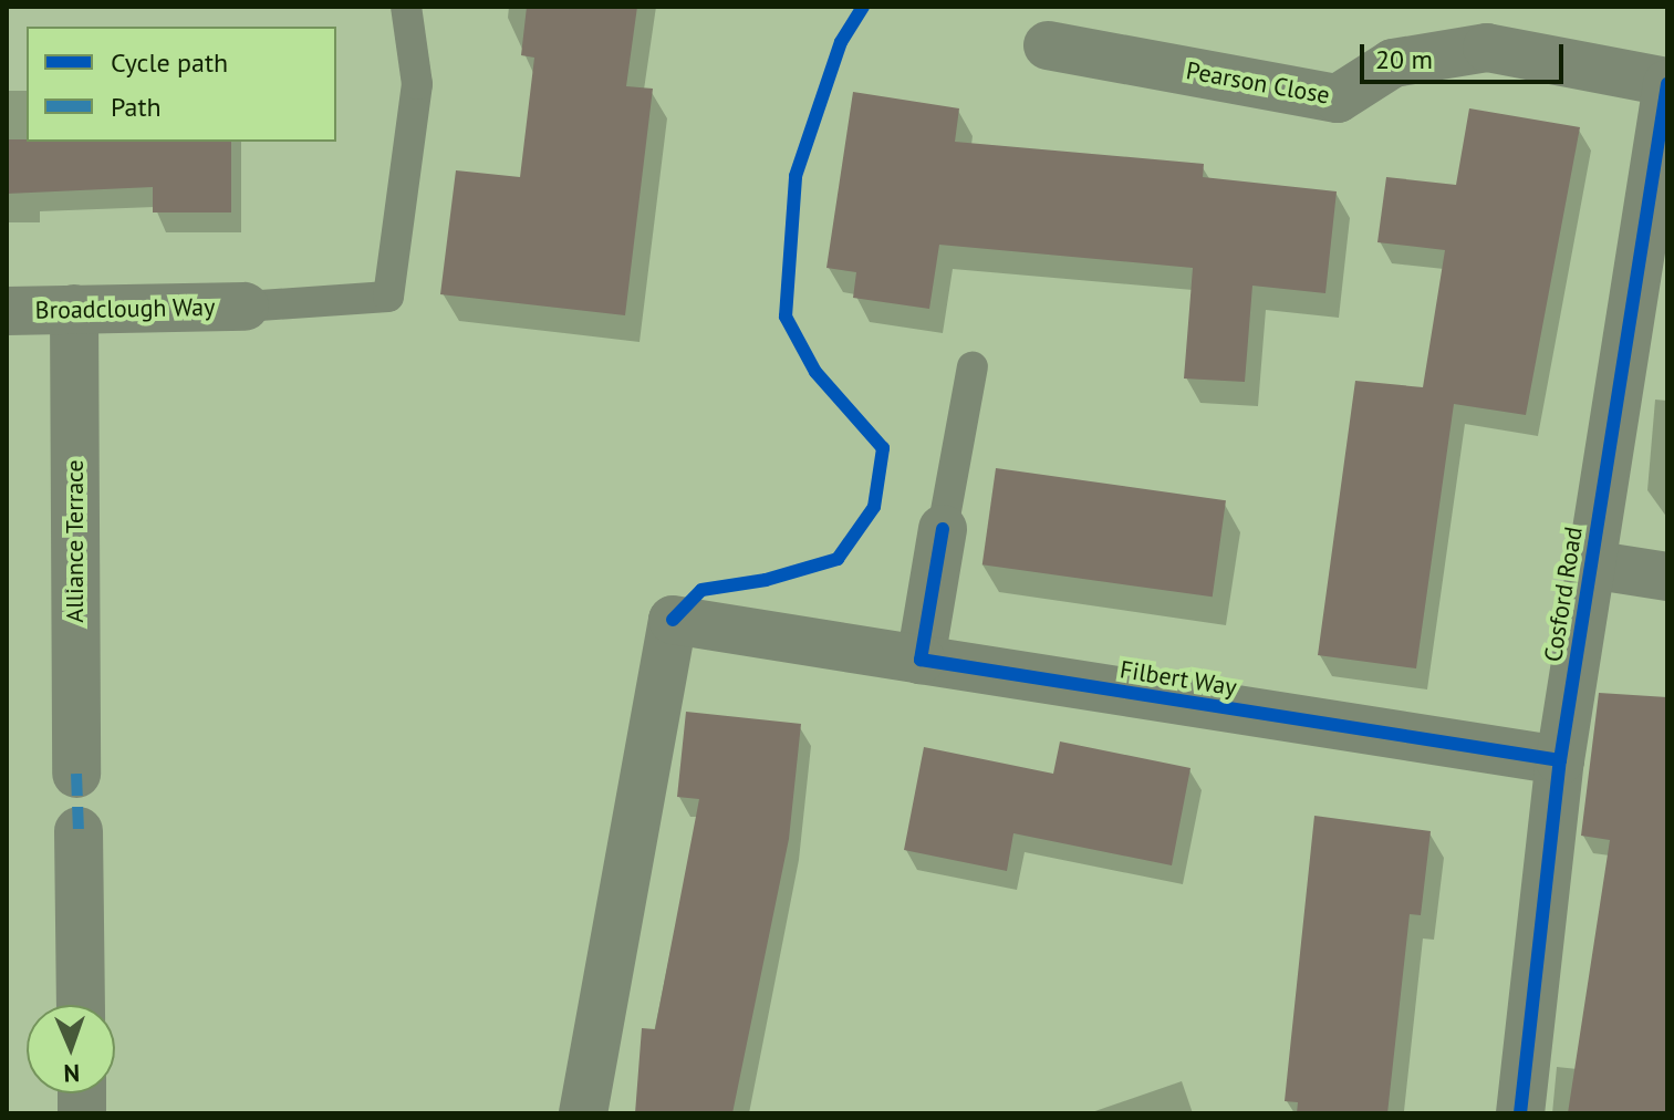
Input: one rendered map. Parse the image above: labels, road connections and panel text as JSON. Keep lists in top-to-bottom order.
{
  "streets": {
    "street": [
      "Pearson Close",
      "Broadclough Way",
      "Alliance Terrace",
      "Cosford Road",
      "Filbert Way"
    ]
  },
  "crossings": [
    ["Pearson Close", "Cosford Road"],
    ["Broadclough Way", "Alliance Terrace"],
    ["Cosford Road", "Filbert Way"]
  ],
  "legend": ["Cycle path", "Path"],
  "scale_bar": "20 m",
  "north": "bottom"
}
